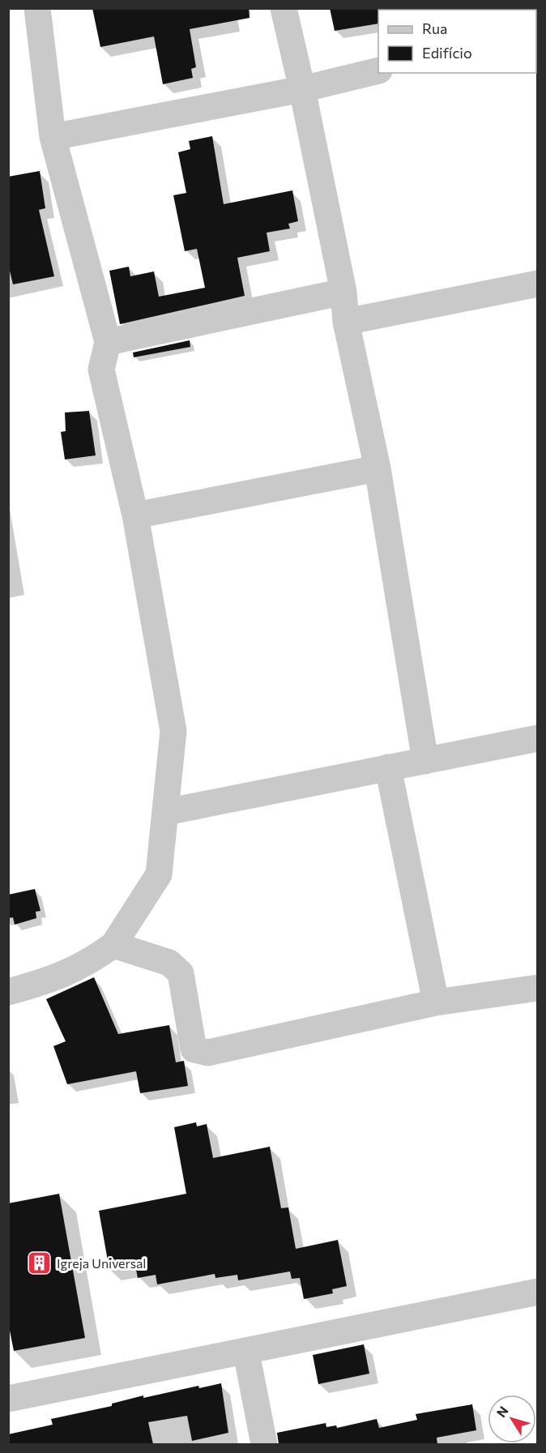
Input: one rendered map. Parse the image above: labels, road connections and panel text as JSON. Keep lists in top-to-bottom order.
{
  "places": {
    "building": ["Igreja Universal"]
  },
  "legend": ["Rua", "Edifício"],
  "north": "top left"
}
